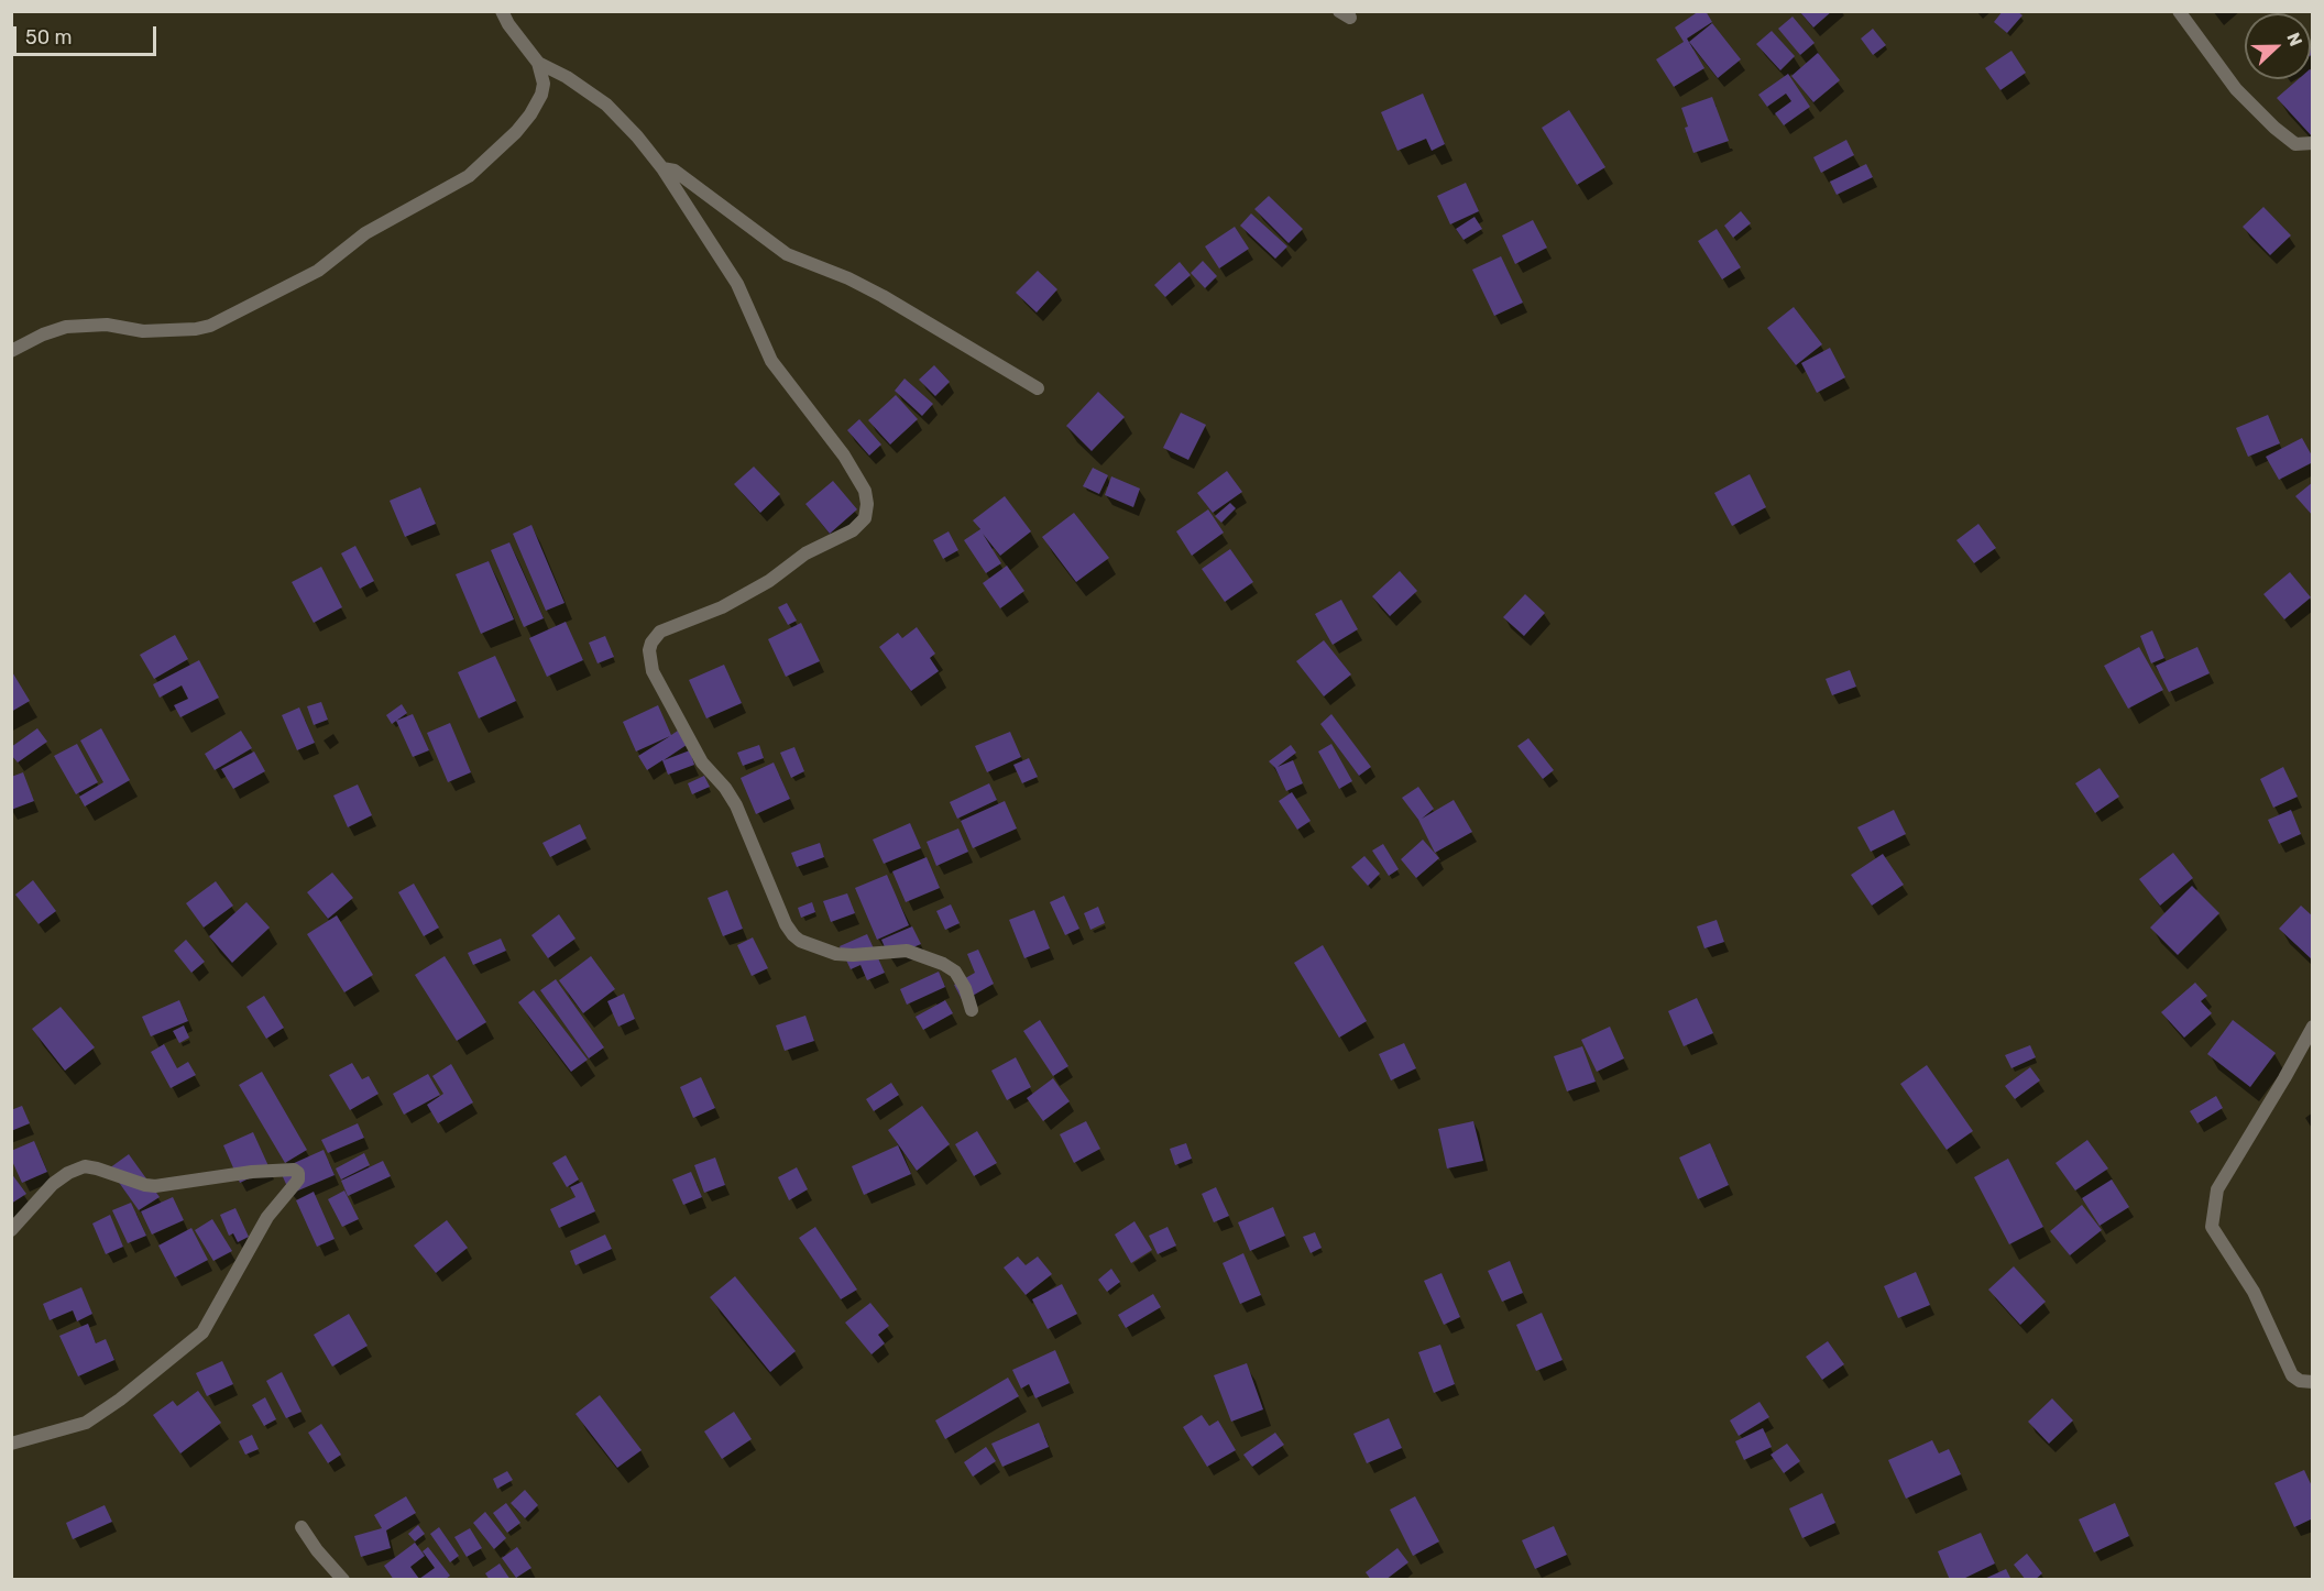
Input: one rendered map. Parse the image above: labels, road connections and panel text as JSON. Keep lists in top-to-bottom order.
{
  "scale_bar": "50 m",
  "north": "right"
}
